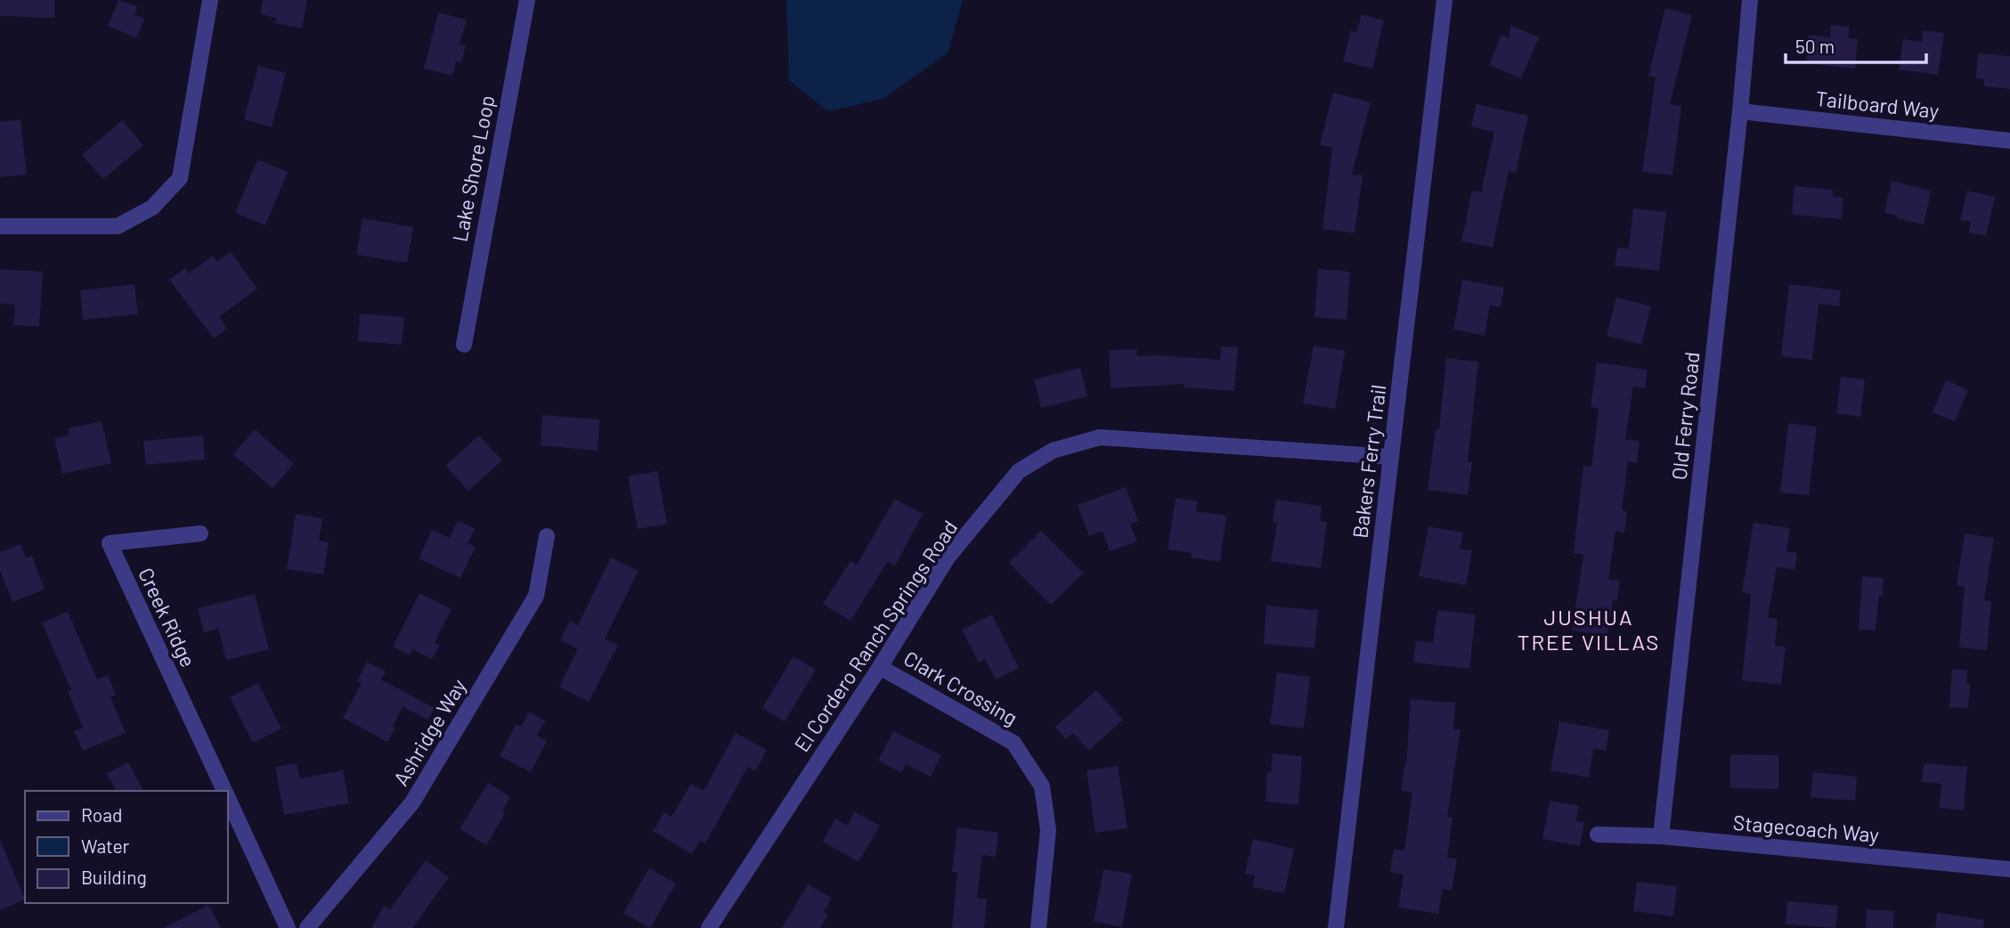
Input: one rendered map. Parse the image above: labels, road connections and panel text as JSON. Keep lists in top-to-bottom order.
{
  "streets": {
    "street": [
      "Tailboard Way",
      "Lake Shore Loop",
      "Old Ferry Road",
      "Bakers Ferry Trail",
      "Creek Ridge",
      "El Cordero Ranch Springs Road",
      "Clark Crossing",
      "Ashridge Way",
      "Stagecoach Way"
    ]
  },
  "crossings": [
    ["Tailboard Way", "Old Ferry Road"],
    ["Old Ferry Road", "Stagecoach Way"],
    ["Bakers Ferry Trail", "El Cordero Ranch Springs Road"],
    ["El Cordero Ranch Springs Road", "Clark Crossing"]
  ],
  "districts": ["JUSHUA TREE VILLAS"],
  "legend": ["Road", "Water", "Building"],
  "scale_bar": "50 m"
}
